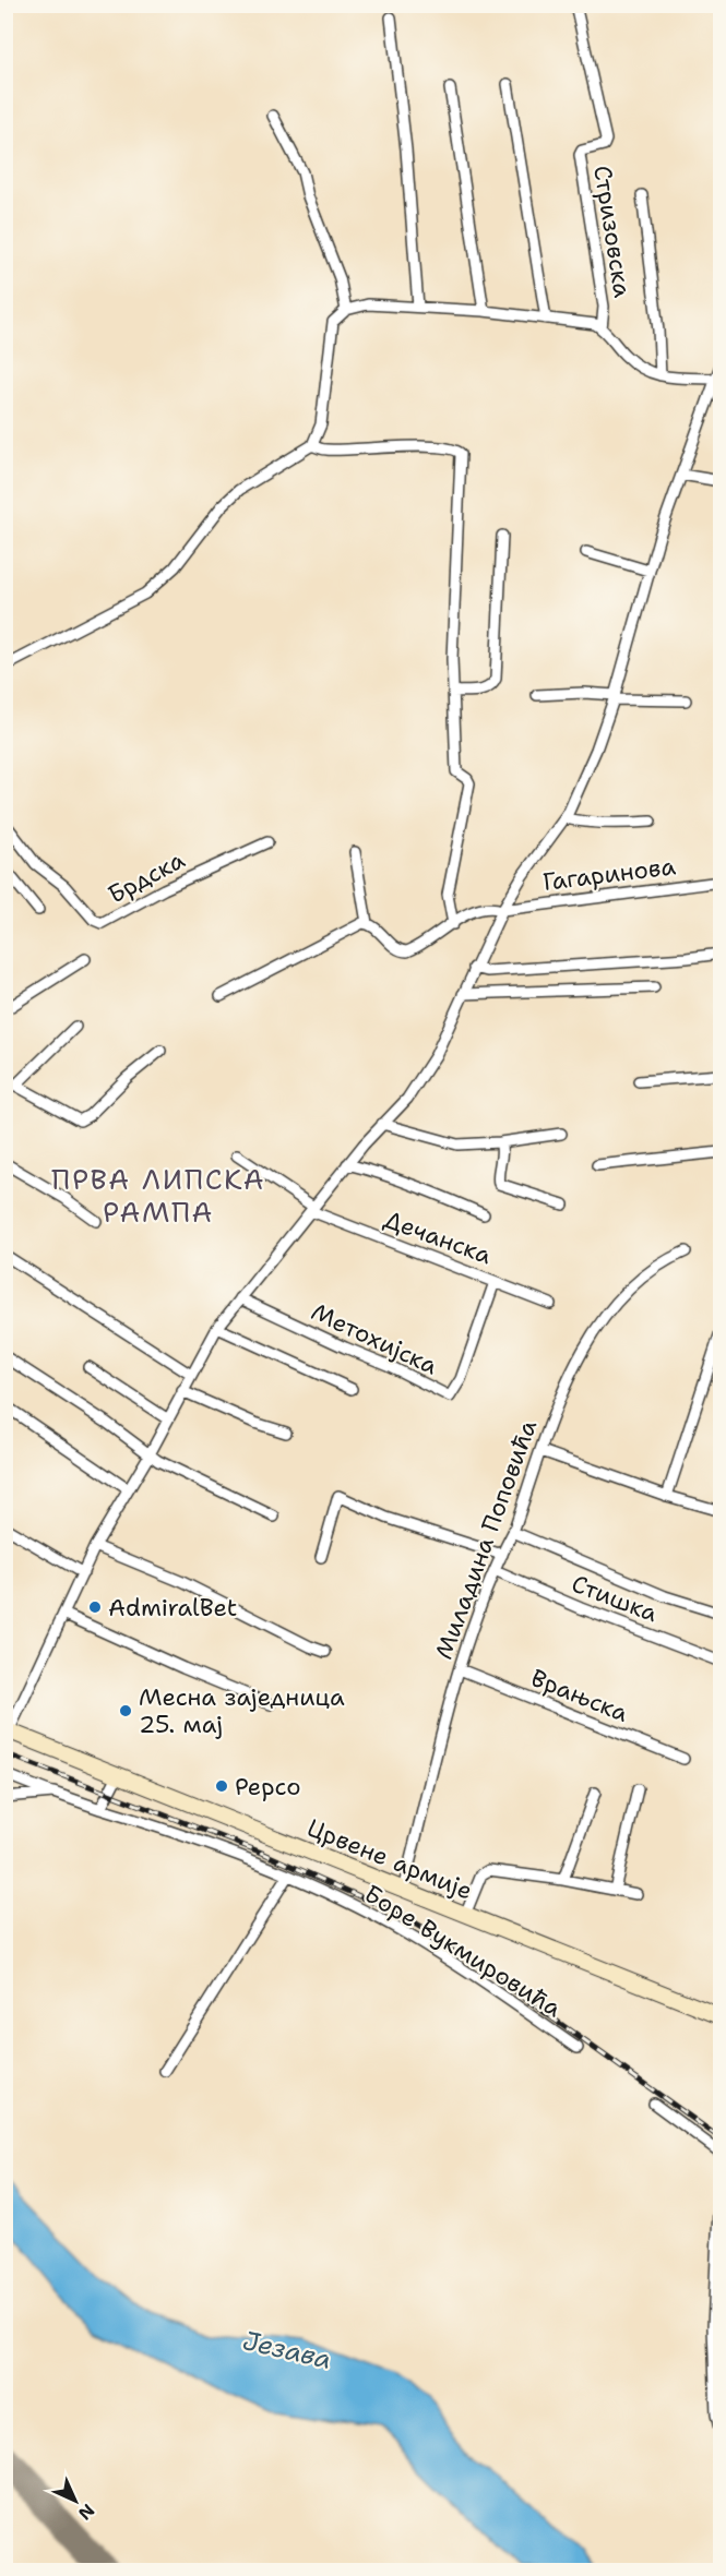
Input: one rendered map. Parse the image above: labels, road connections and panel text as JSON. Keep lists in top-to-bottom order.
{
  "streets": {
    "main road": ["Црвене армије"],
    "street": [
      "Стризовска",
      "Гагаринова",
      "Брдска",
      "Дечанска",
      "Метохијска",
      "Миладина Поповића",
      "Стишка",
      "Врањска",
      "Боре Вукмировића"
    ]
  },
  "crossings": [
    ["Дечанска", "Метохијска"],
    ["Миладина Поповића", "Стишка"],
    ["Миладина Поповића", "Врањска"],
    ["Миладина Поповића", "Црвене армије"]
  ],
  "districts": ["ПРВА ЛИПСКА РАМПА"],
  "water": ["Језава"],
  "places": ["AdmiralBet", "Месна заједница 25. мај", "Pepco"],
  "north": "bottom right"
}
